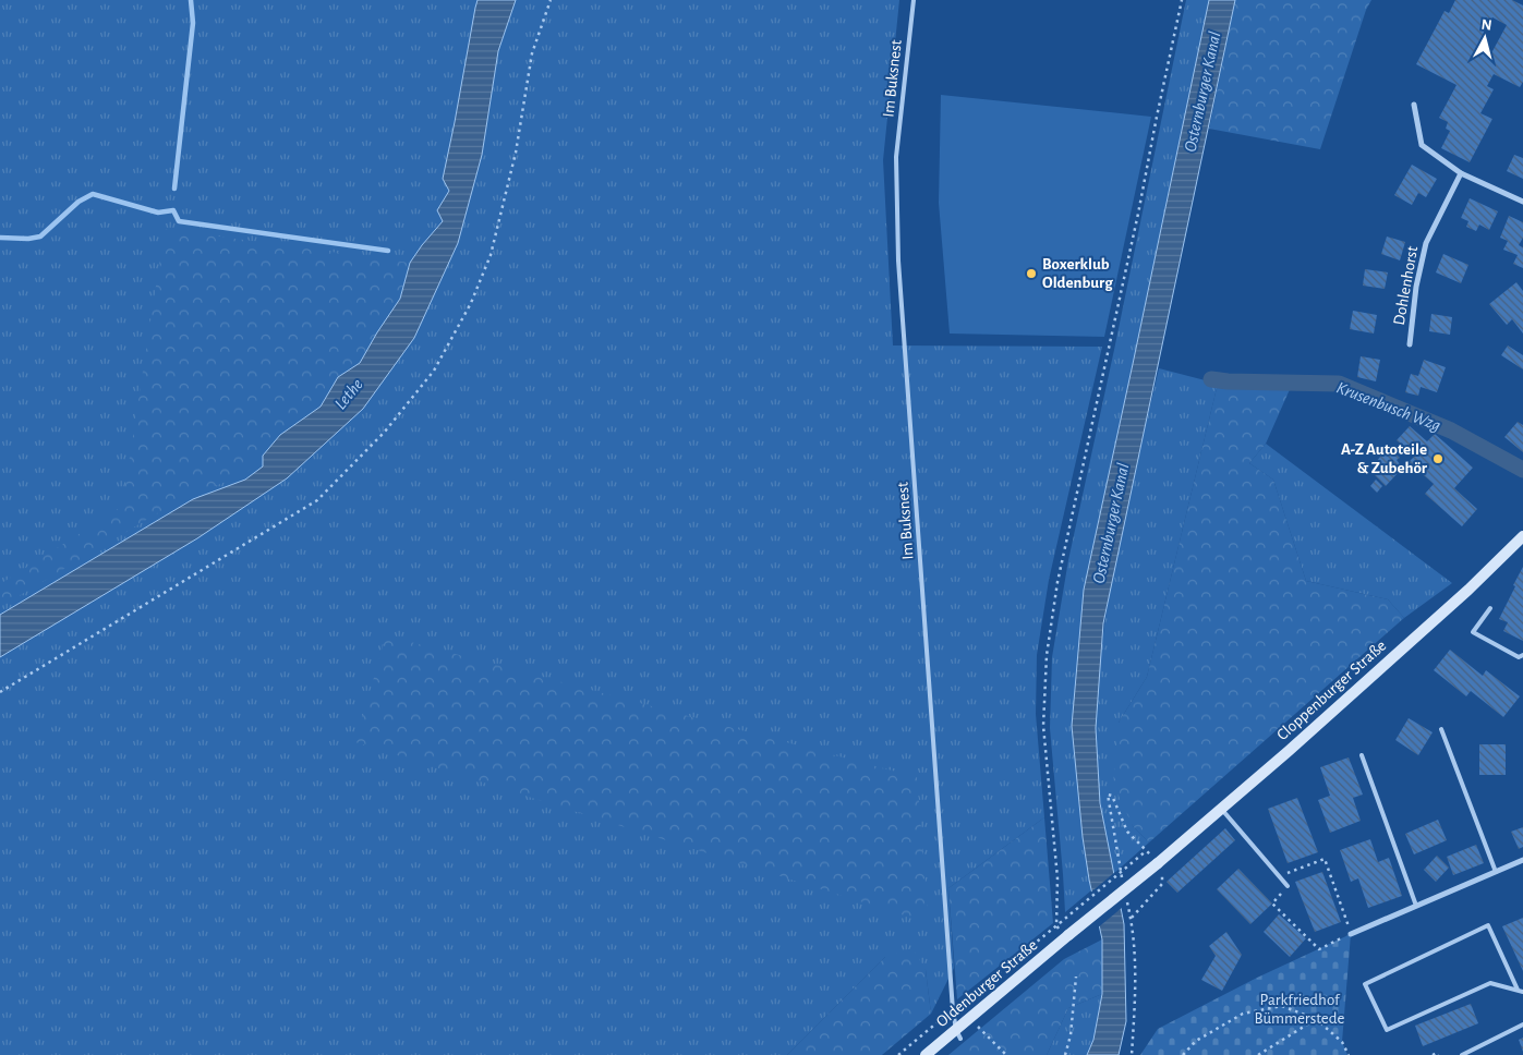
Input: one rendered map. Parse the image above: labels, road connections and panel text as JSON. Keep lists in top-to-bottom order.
{
  "streets": {
    "main road": ["Cloppenburger Straße", "Oldenburger Straße"],
    "street": ["Dohlenhorst"],
    "lane": ["Im Buksnest"]
  },
  "crossings": [
    ["Im Buksnest", "Oldenburger Straße"],
    ["Cloppenburger Straße", "Oldenburger Straße"]
  ],
  "water": ["Osternburger Kanal", "Lethe", "Krusenbusch Wzg"],
  "parks": ["Parkfriedhof Bümmerstede"],
  "places": ["Boxerklub Oldenburg", "A-Z Autoteile & Zubehör"],
  "north": "top"
}
